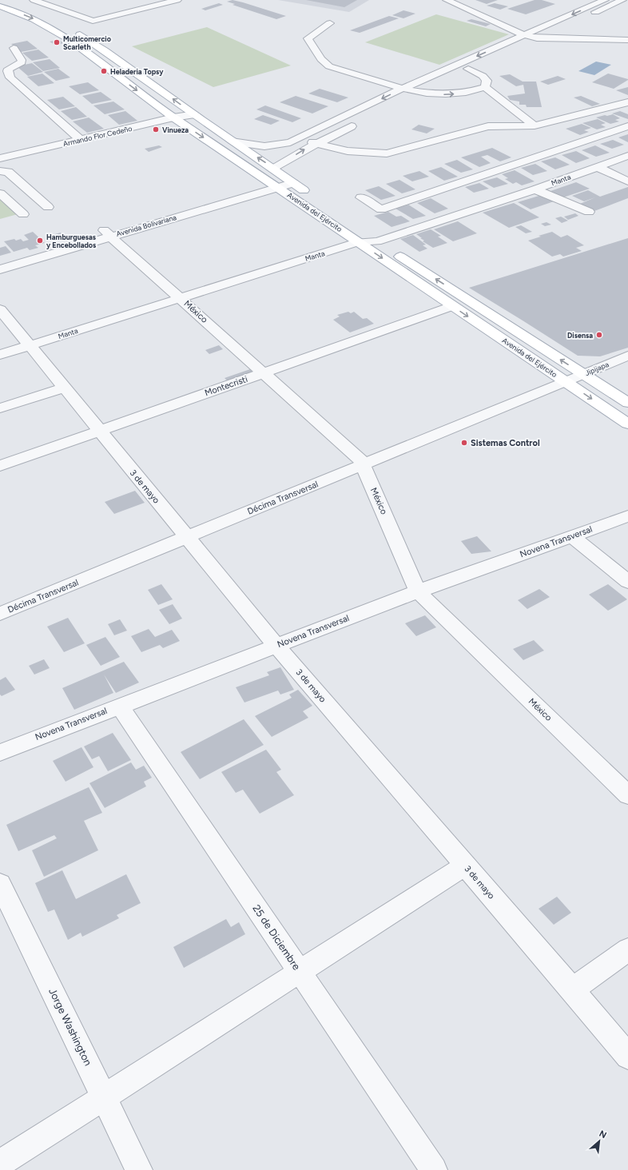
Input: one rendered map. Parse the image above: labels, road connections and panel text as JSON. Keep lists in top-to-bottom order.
{
  "streets": {
    "main road": ["Avenida del Ejército"],
    "street": [
      "Armando Flor Cedeño",
      "Manta",
      "Avenida Bolivariana",
      "México",
      "Jipijapa",
      "Montecristi",
      "3 de mayo",
      "Décima Transversal",
      "Novena Transversal",
      "25 de Diciembre",
      "Jorge Washington"
    ]
  },
  "crossings": [
    ["Armando Flor Cedeño", "Avenida del Ejército"],
    ["Manta", "Avenida del Ejército"],
    ["Manta", "México"],
    ["Manta", "3 de mayo"],
    ["Avenida del Ejército", "Avenida Bolivariana"],
    ["Avenida del Ejército", "Jipijapa"],
    ["Avenida del Ejército", "Montecristi"],
    ["Avenida del Ejército", "Décima Transversal"],
    ["Avenida Bolivariana", "México"],
    ["México", "Montecristi"],
    ["México", "Décima Transversal"],
    ["México", "Novena Transversal"],
    ["Jipijapa", "Décima Transversal"],
    ["Montecristi", "3 de mayo"],
    ["3 de mayo", "Décima Transversal"],
    ["3 de mayo", "Novena Transversal"],
    ["Novena Transversal", "25 de Diciembre"]
  ],
  "places": [
    "Multicomercio Scarleth",
    "Heladeria Topsy",
    "Vinueza",
    "Hamburguesas y Encebollados",
    "Disensa",
    "Sistemas Control"
  ],
  "north": "top right"
}
